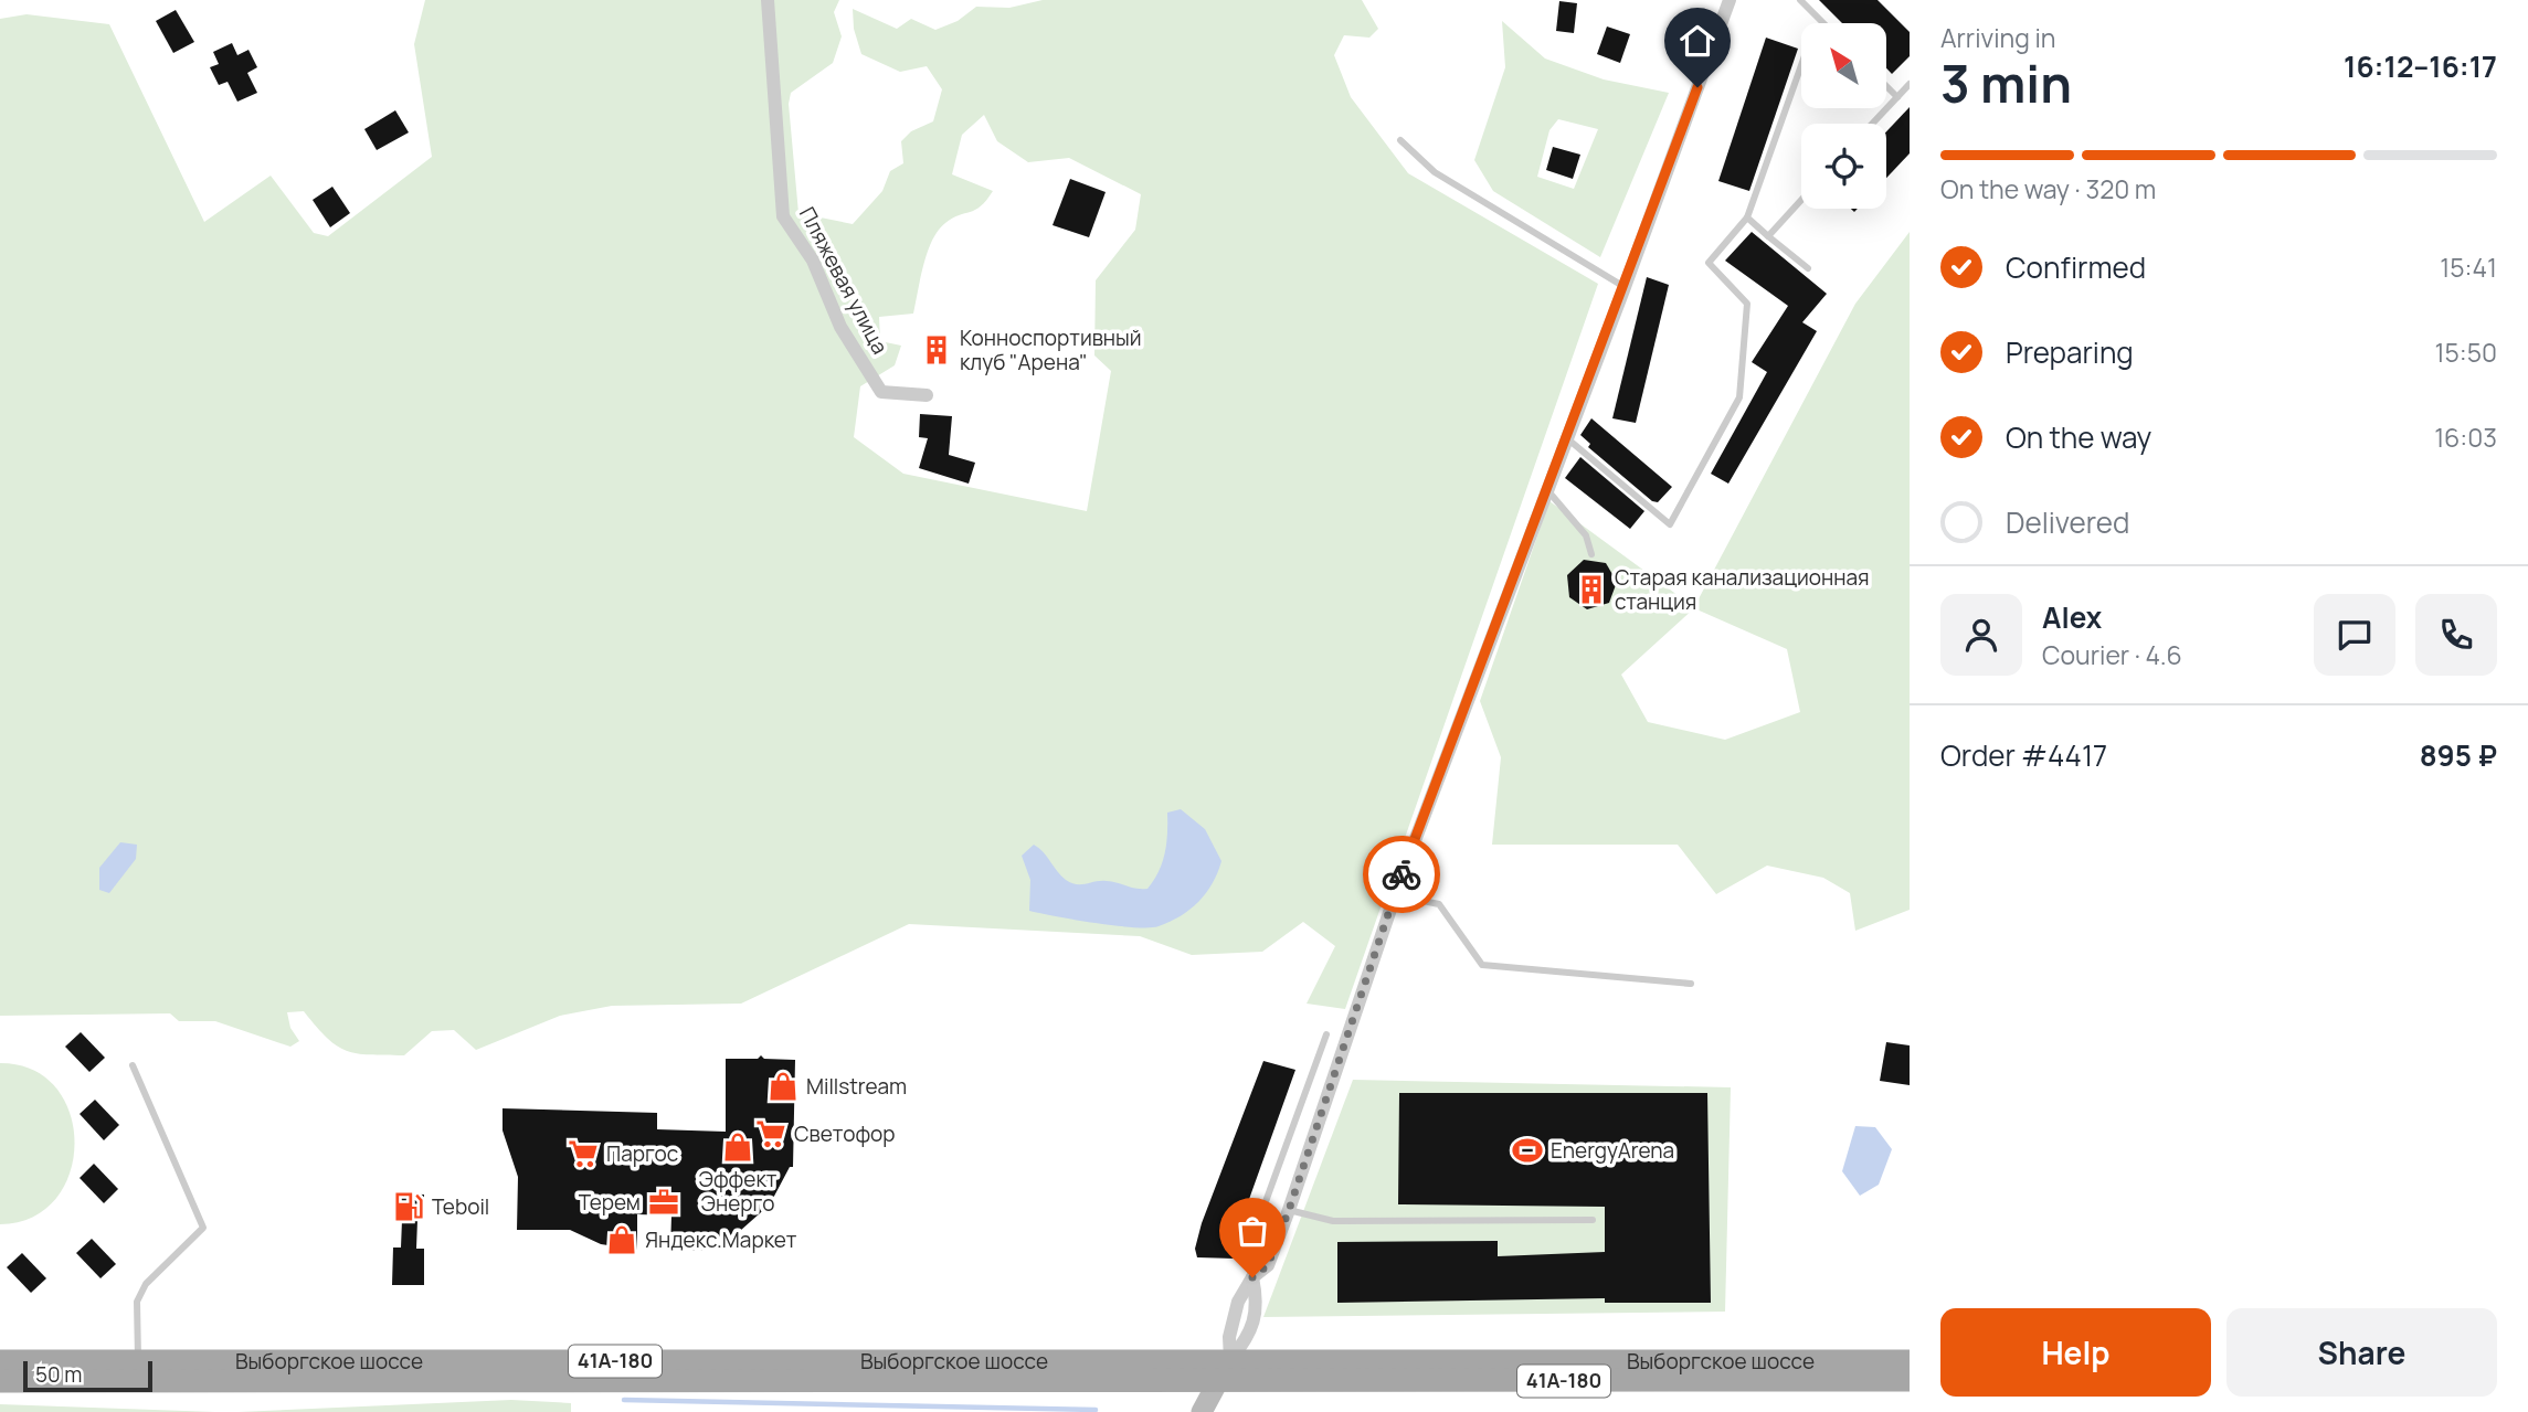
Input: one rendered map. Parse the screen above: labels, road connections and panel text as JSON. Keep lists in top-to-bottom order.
{
  "streets": {
    "main road": ["41А-180", "Выборгское шоссе"],
    "street": ["Пляжевая улица"]
  },
  "places": {
    "building": ["Конноспортивный клуб \"Арена\"", "Старая канализационная станция"],
    "shop": ["Millstream", "Эффект Энерго", "Яндекс.Маркет"],
    "supermarket": ["Светофор", "Паргос"],
    "sports": ["EnergyArena"],
    "office": ["Терем"],
    "fuel station": ["Teboil"]
  },
  "scale_bar": "50 m",
  "north": "top left",
  "page": {
    "heading": ["3 min", "Arriving in", "16:12–16:17"],
    "panel": [
      "Alex",
      "Courier · 4.6",
      "Order #4417",
      "895 ₽"
    ],
    "bar": "On the way · 320 m",
    "list": [
      ["Confirmed", "15:41"],
      ["Preparing", "15:50"],
      ["On the way", "16:03"],
      "Delivered"
    ],
    "buttons": ["Help", "Share"],
    "scale": "50 m"
  }
}
